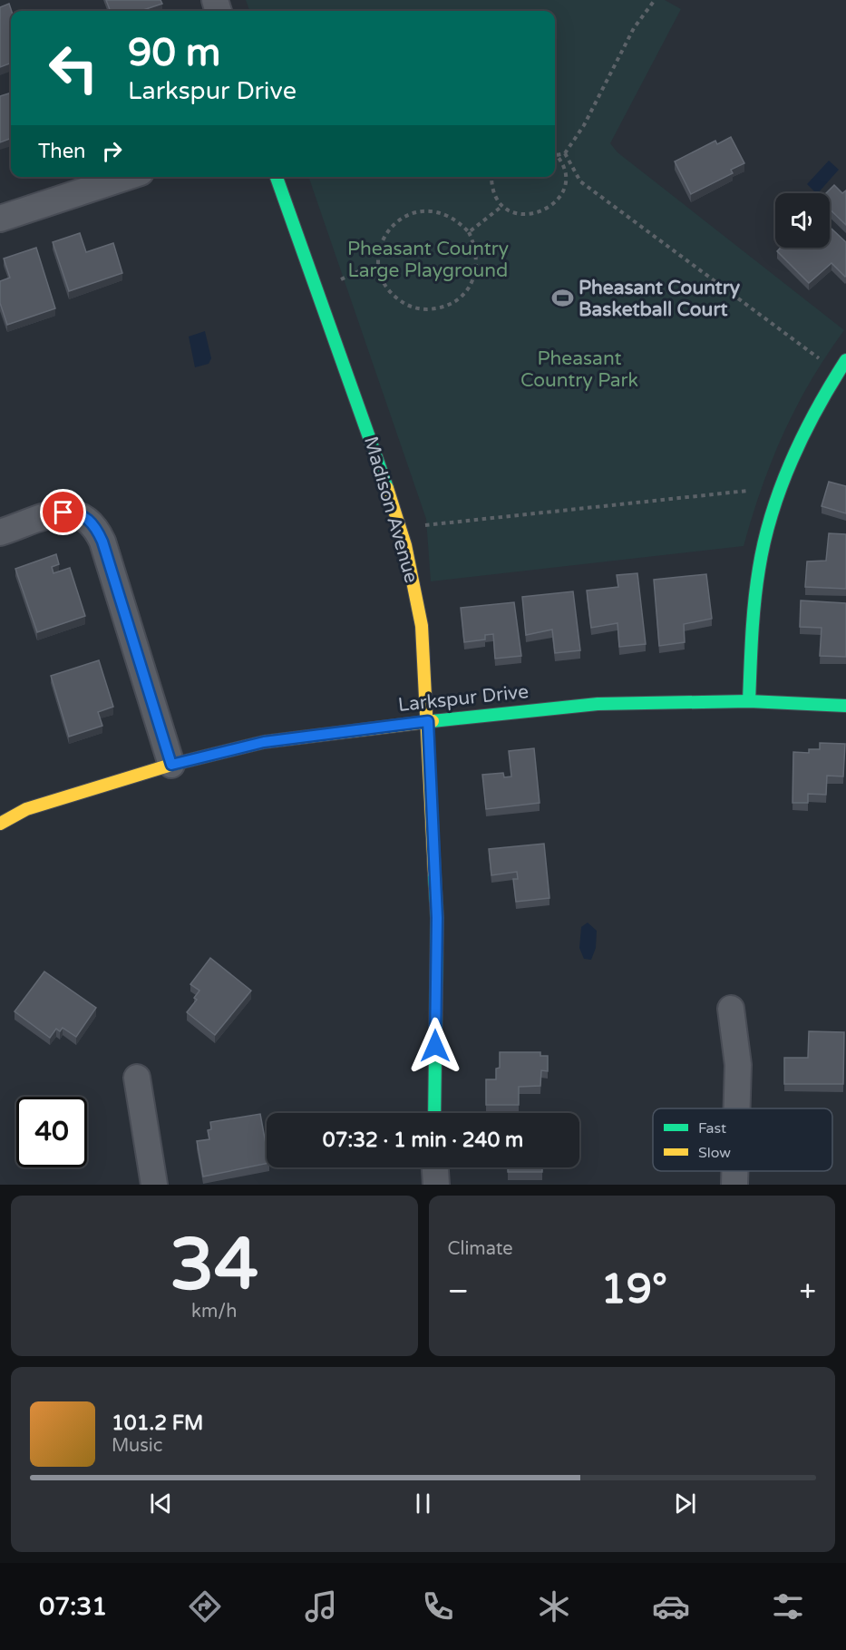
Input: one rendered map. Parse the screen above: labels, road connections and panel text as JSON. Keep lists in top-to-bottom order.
{
  "streets": {
    "street": ["Madison Avenue", "Larkspur Drive"]
  },
  "crossings": [
    ["Madison Avenue", "Larkspur Drive"]
  ],
  "parks": ["Pheasant Country Large Playground", "Pheasant Country Park"],
  "places": {
    "sports": ["Pheasant Country Basketball Court"]
  },
  "legend": ["Fast", "Slow"],
  "page": {
    "turn": ["90 m", "Larkspur Drive"],
    "then": "Then",
    "limit": "40",
    "trip": "07:32 · 1 min · 240 m",
    "tile": [
      ["34", "km/h"],
      "Climate"
    ],
    "heat": ["−", "19°", "+"],
    "song": ["101.2 FM", "Music"],
    "tabs": "07:31"
  }
}
